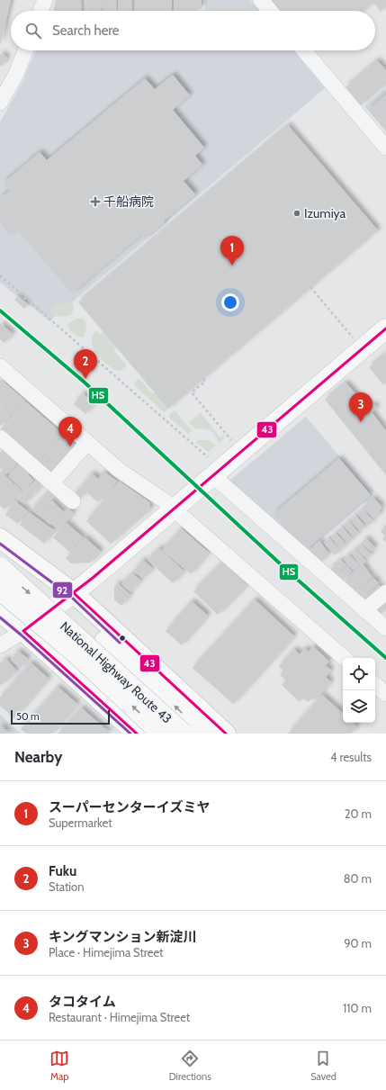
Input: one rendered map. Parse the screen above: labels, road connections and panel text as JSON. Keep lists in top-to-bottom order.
{
  "streets": {
    "main road": ["National Highway Route 43"]
  },
  "places": {
    "health": ["千船病院"],
    "other": ["Izumiya"]
  },
  "lines": ["transit line HS", "transit line 43", "transit line 92"],
  "scale_bar": "50 m",
  "page": {
    "search": "Search here",
    "pins": [
      "1",
      "2",
      "3",
      "4"
    ],
    "scale": "50 m",
    "heading": ["Nearby", "4 results"],
    "list": [
      {
        "mark": "1",
        "name": "スーパーセンターイズミヤ",
        "note": "Supermarket",
        "value": "20 m"
      },
      {
        "mark": "2",
        "name": "Fuku",
        "note": "Station",
        "value": "80 m"
      },
      {
        "mark": "3",
        "name": "キングマンション新淀川",
        "note": "Place · Himejima Street",
        "value": "90 m"
      },
      {
        "mark": "4",
        "name": "タコタイム",
        "note": "Restaurant · Himejima Street",
        "value": "110 m"
      }
    ],
    "nav": ["Map", "Directions", "Saved"]
  }
}
